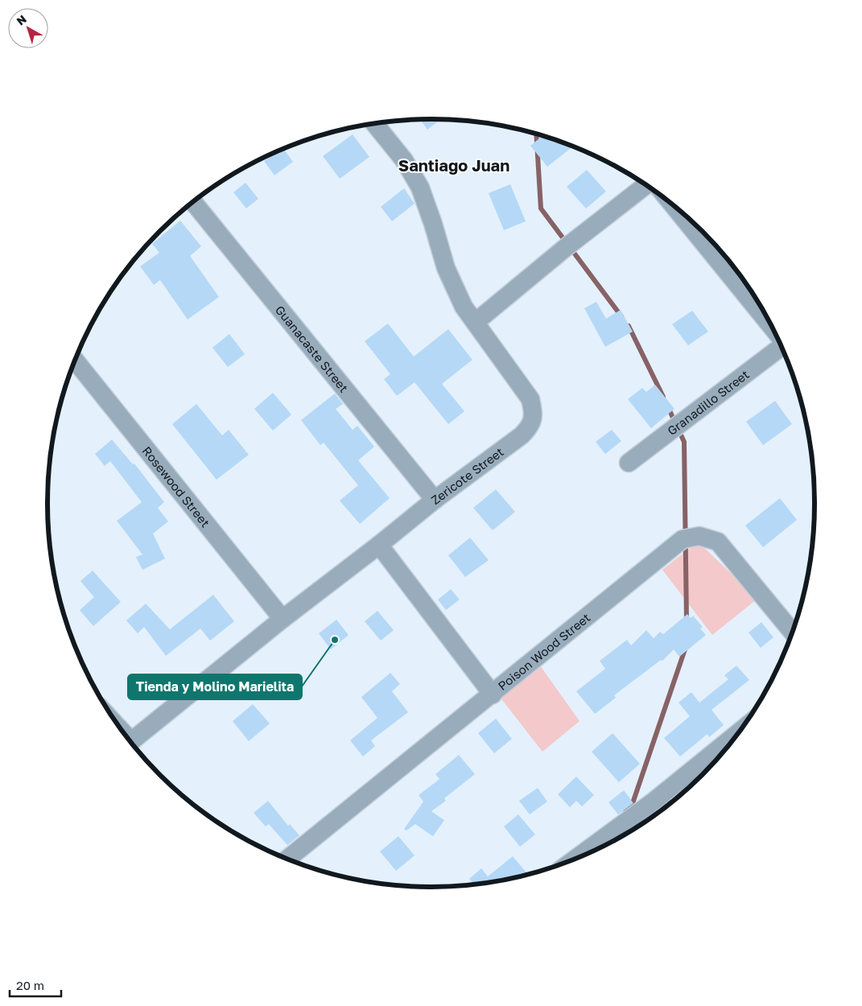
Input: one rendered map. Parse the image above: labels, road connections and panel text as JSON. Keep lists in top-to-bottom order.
{
  "streets": {
    "street": [
      "Guanacaste Street",
      "Granadillo Street",
      "Zericote Street",
      "Rosewood Street",
      "Poison Wood Street"
    ]
  },
  "crossings": [
    ["Guanacaste Street", "Zericote Street"],
    ["Zericote Street", "Rosewood Street"]
  ],
  "districts": ["Santiago Juan"],
  "places": ["Tienda y Molino Marielita"],
  "scale_bar": "20 m",
  "north": "top left"
}
